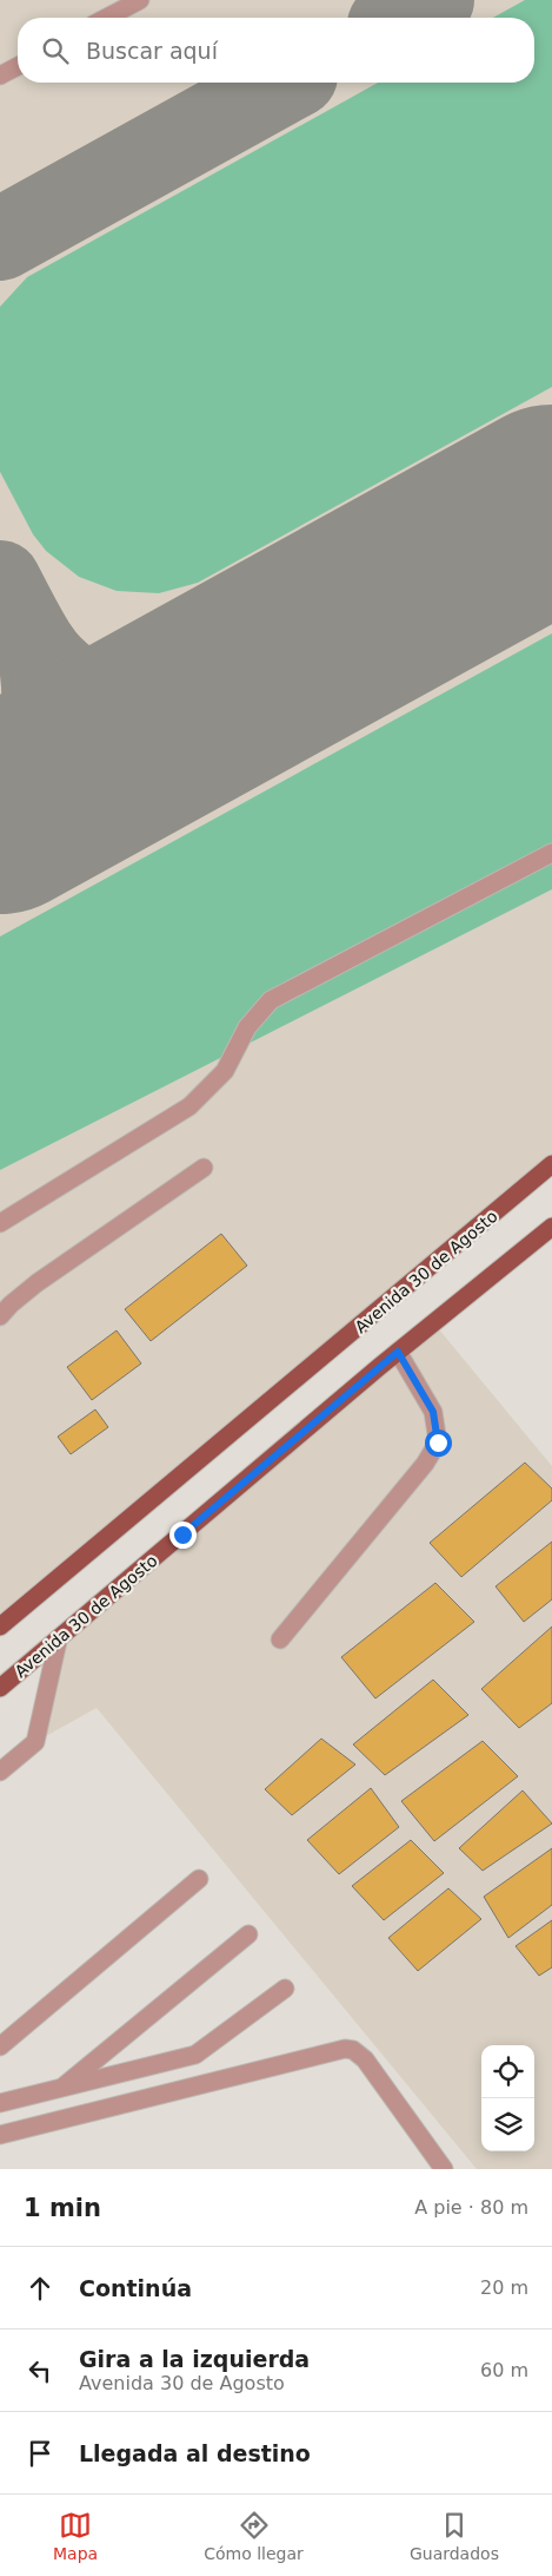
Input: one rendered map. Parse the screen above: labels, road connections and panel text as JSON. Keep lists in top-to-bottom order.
{
  "streets": {
    "main road": ["Avenida 30 de Agosto"]
  },
  "page": {
    "search": "Buscar aquí",
    "heading": ["1 min", "A pie · 80 m"],
    "list": [
      ["Continúa", "20 m"],
      ["Gira a la izquierda", "Avenida 30 de Agosto", "60 m"],
      "Llegada al destino"
    ],
    "nav": ["Mapa", "Cómo llegar", "Guardados"]
  }
}
